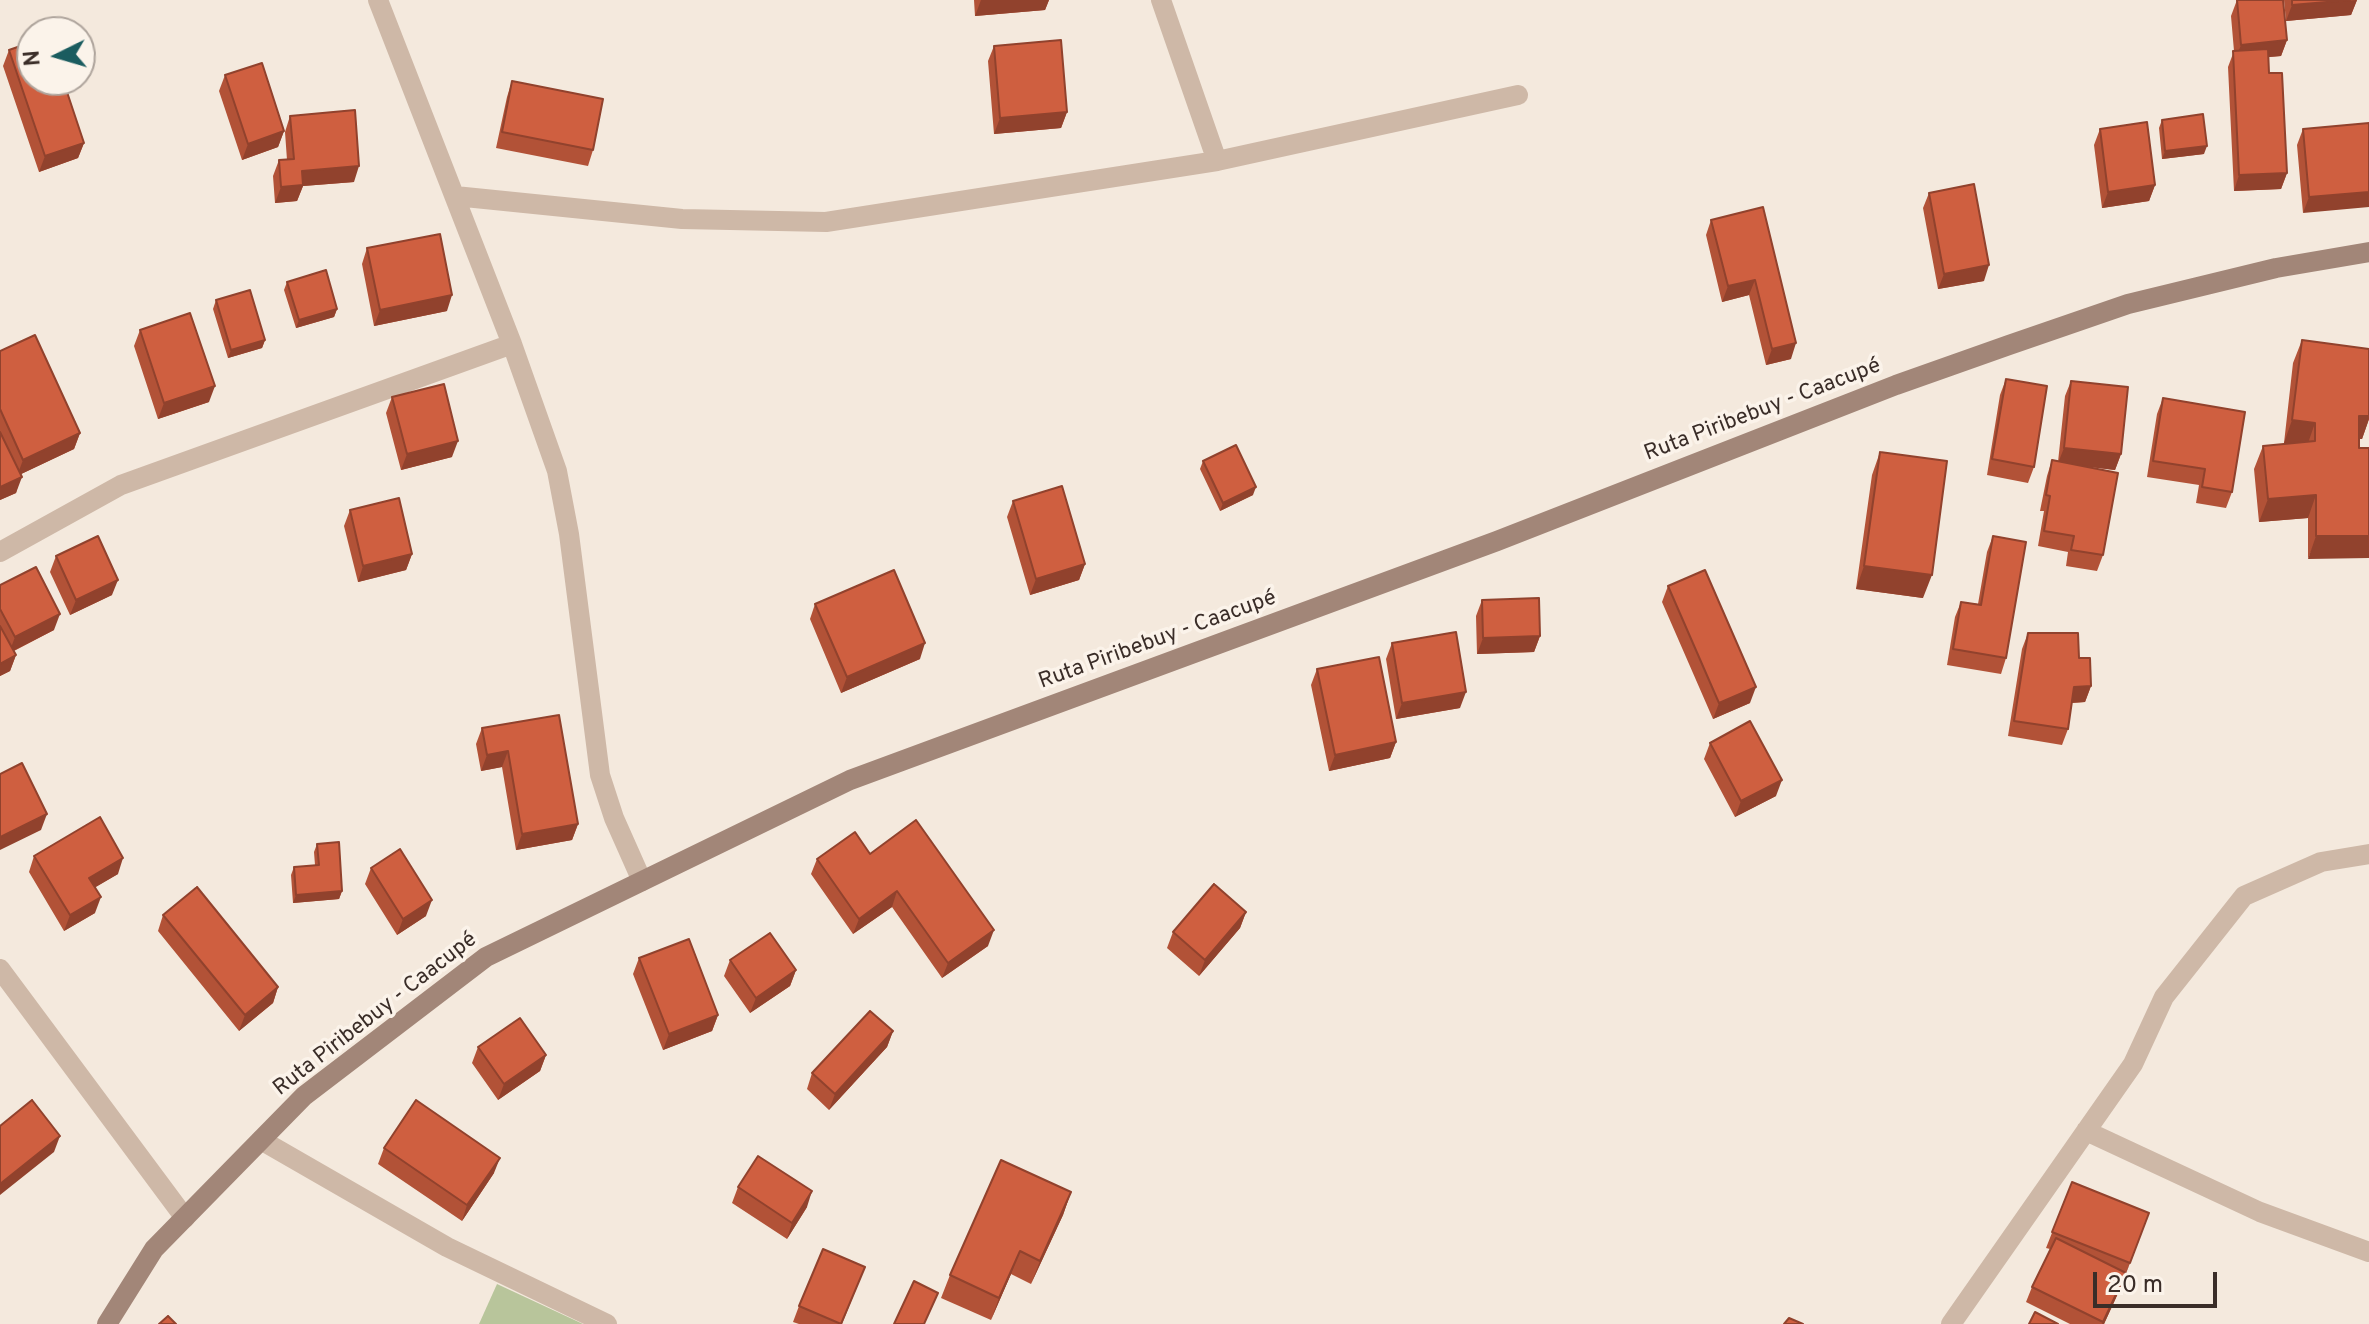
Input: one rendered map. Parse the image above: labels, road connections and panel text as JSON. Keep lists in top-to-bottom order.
{
  "streets": {
    "street": ["Ruta Piribebuy - Caacupé"]
  },
  "scale_bar": "20 m",
  "north": "left"
}
